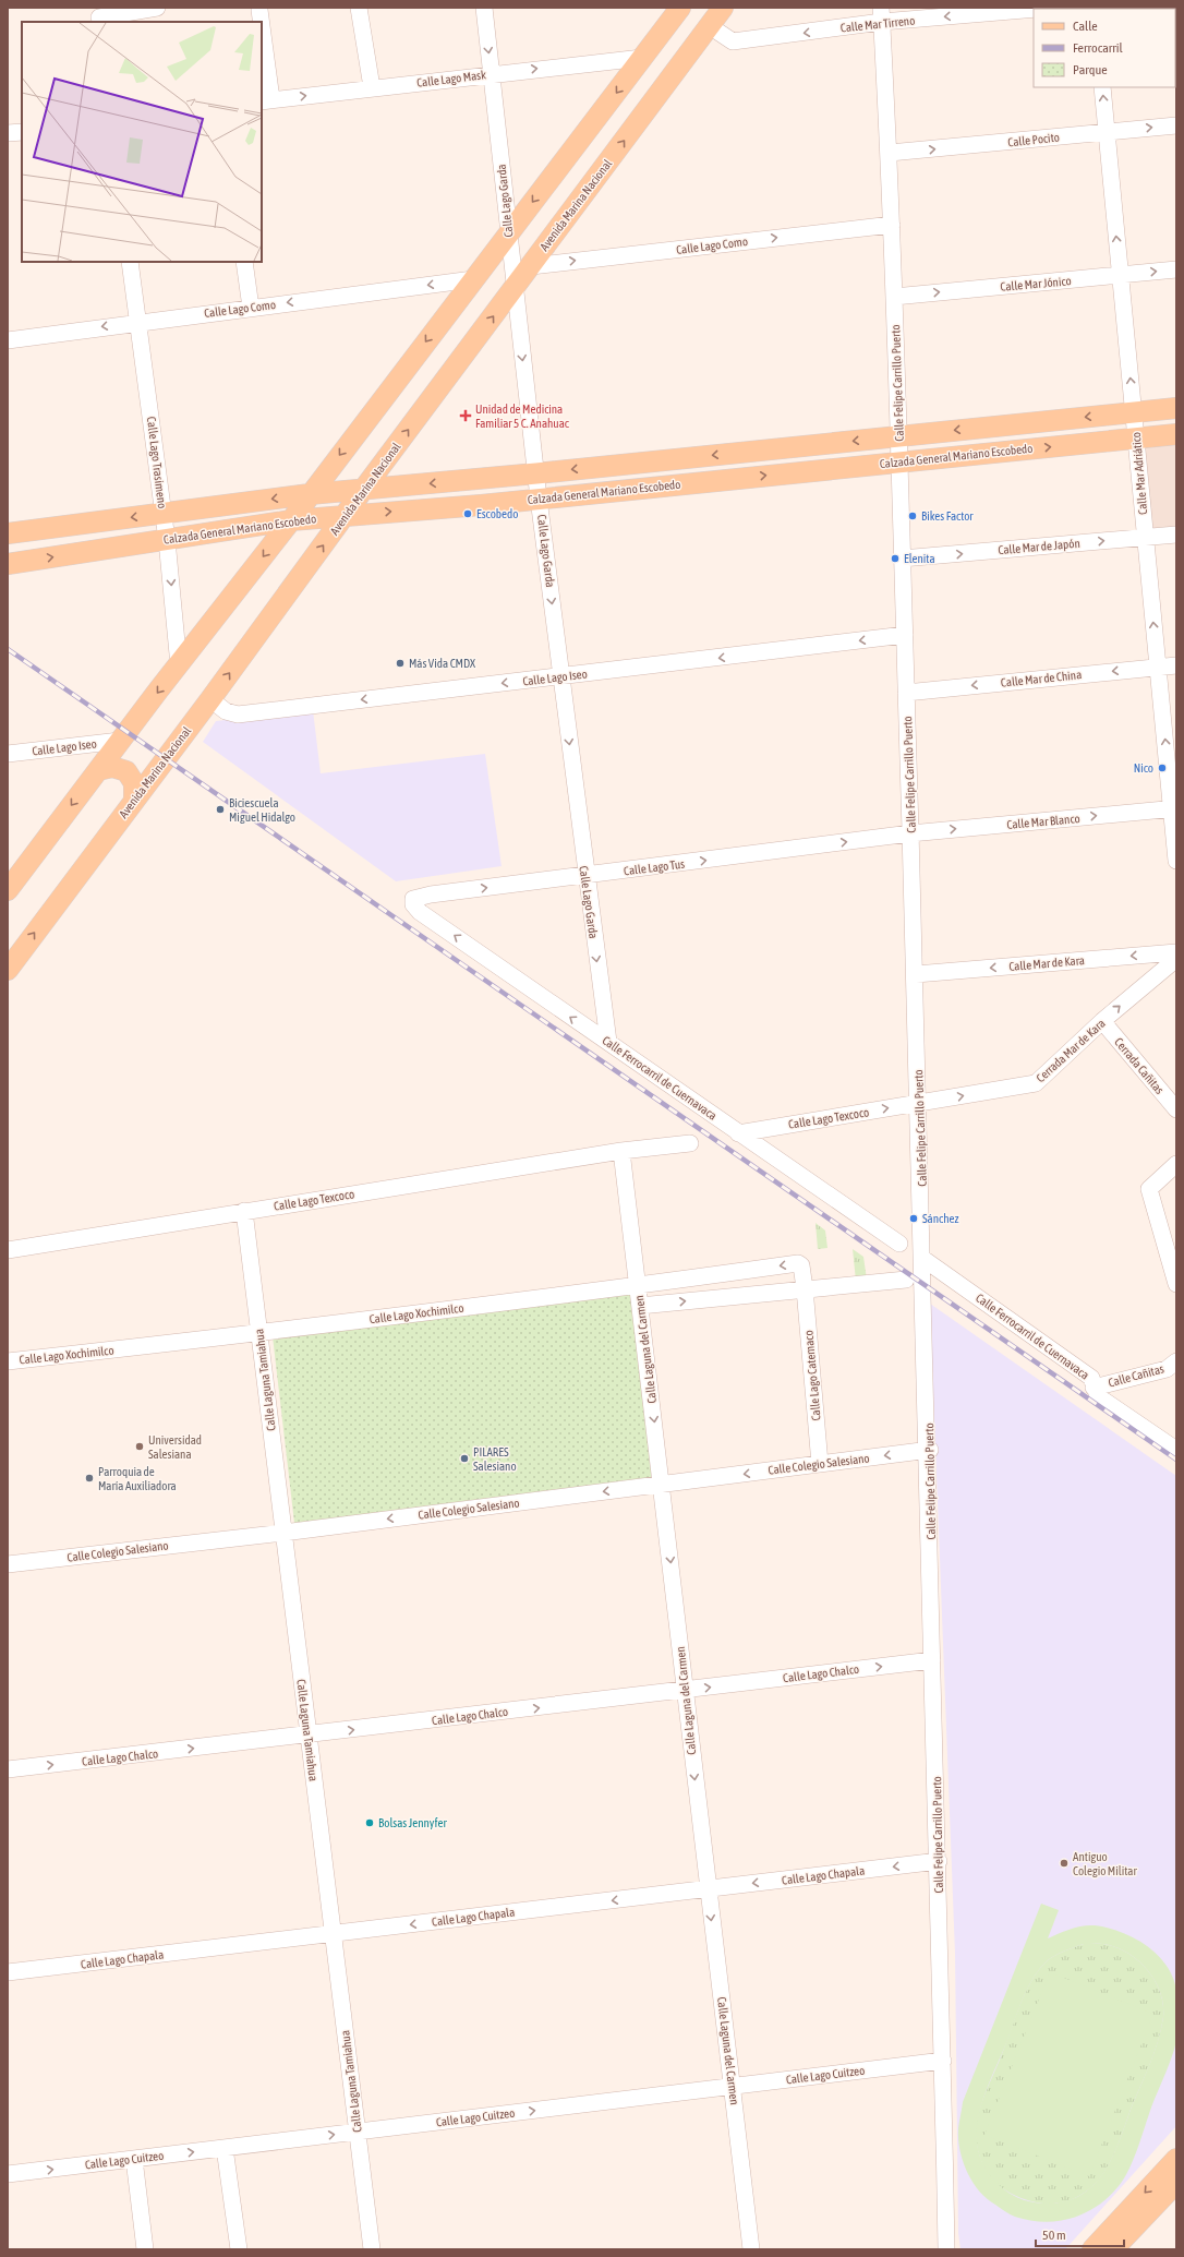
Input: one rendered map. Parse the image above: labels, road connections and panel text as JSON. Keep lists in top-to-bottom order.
{
  "streets": {
    "main road": ["Avenida Marina Nacional", "Calzada General Mariano Escobedo"],
    "street": [
      "Calle Mar Tirreno",
      "Calle Lago Mask",
      "Calle Pocito",
      "Calle Lago Garda",
      "Calle Lago Como",
      "Calle Mar Jónico",
      "Calle Felipe Carrillo Puerto",
      "Calle Lago Trasimeno",
      "Calle Mar Adriático",
      "Calle Mar de Japón",
      "Calle Lago Iseo",
      "Calle Mar de China",
      "Calle Mar Blanco",
      "Calle Lago Tus",
      "Calle Mar de Kara",
      "Cerrada Mar de Kara",
      "Cerrada Cañitas",
      "Calle Ferrocarril de Cuernavaca",
      "Calle Lago Texcoco",
      "Calle Lago Xochimilco",
      "Calle Laguna del Carmen",
      "Calle Lago Catemaco",
      "Calle Cañitas",
      "Calle Laguna Tamiahua",
      "Calle Colegio Salesiano",
      "Calle Lago Chalco",
      "Calle Lago Chapala",
      "Calle Lago Cuitzeo"
    ]
  },
  "crossings": [
    ["Calle Mar Tirreno", "Avenida Marina Nacional"],
    ["Calle Mar Tirreno", "Calle Felipe Carrillo Puerto"],
    ["Calle Lago Mask", "Calle Lago Garda"],
    ["Calle Pocito", "Calle Felipe Carrillo Puerto"],
    ["Calle Pocito", "Calle Mar Adriático"],
    ["Calle Lago Garda", "Avenida Marina Nacional"],
    ["Calle Lago Garda", "Calzada General Mariano Escobedo"],
    ["Calle Lago Garda", "Calle Lago Iseo"],
    ["Calle Lago Garda", "Calle Lago Tus"],
    ["Calle Lago Garda", "Calle Ferrocarril de Cuernavaca"],
    ["Avenida Marina Nacional", "Calle Lago Como"],
    ["Avenida Marina Nacional", "Calzada General Mariano Escobedo"],
    ["Avenida Marina Nacional", "Calle Lago Iseo"],
    ["Calle Lago Como", "Calle Felipe Carrillo Puerto"],
    ["Calle Lago Como", "Calle Lago Trasimeno"],
    ["Calle Mar Jónico", "Calle Felipe Carrillo Puerto"],
    ["Calle Mar Jónico", "Calle Mar Adriático"],
    ["Calle Felipe Carrillo Puerto", "Calzada General Mariano Escobedo"],
    ["Calle Felipe Carrillo Puerto", "Calle Mar de Japón"],
    ["Calle Felipe Carrillo Puerto", "Calle Lago Iseo"],
    ["Calle Felipe Carrillo Puerto", "Calle Mar de China"],
    ["Calle Felipe Carrillo Puerto", "Calle Mar Blanco"],
    ["Calle Felipe Carrillo Puerto", "Calle Lago Tus"],
    ["Calle Felipe Carrillo Puerto", "Calle Mar de Kara"],
    ["Calle Felipe Carrillo Puerto", "Cerrada Mar de Kara"],
    ["Calle Felipe Carrillo Puerto", "Calle Ferrocarril de Cuernavaca"],
    ["Calle Felipe Carrillo Puerto", "Calle Lago Texcoco"],
    ["Calle Felipe Carrillo Puerto", "Calle Colegio Salesiano"],
    ["Calle Felipe Carrillo Puerto", "Calle Lago Chalco"],
    ["Calle Felipe Carrillo Puerto", "Calle Lago Chapala"],
    ["Calle Felipe Carrillo Puerto", "Calle Lago Cuitzeo"],
    ["Calzada General Mariano Escobedo", "Calle Lago Trasimeno"],
    ["Calzada General Mariano Escobedo", "Calle Mar Adriático"],
    ["Calle Mar Adriático", "Calle Mar de Japón"],
    ["Calle Mar Adriático", "Calle Mar de China"],
    ["Calle Mar Adriático", "Calle Mar Blanco"],
    ["Calle Mar Blanco", "Calle Lago Tus"],
    ["Calle Lago Tus", "Calle Ferrocarril de Cuernavaca"],
    ["Cerrada Mar de Kara", "Cerrada Cañitas"],
    ["Cerrada Mar de Kara", "Calle Lago Texcoco"],
    ["Calle Ferrocarril de Cuernavaca", "Calle Lago Texcoco"],
    ["Calle Ferrocarril de Cuernavaca", "Calle Cañitas"],
    ["Calle Lago Texcoco", "Calle Laguna del Carmen"],
    ["Calle Lago Texcoco", "Calle Laguna Tamiahua"],
    ["Calle Lago Xochimilco", "Calle Laguna del Carmen"],
    ["Calle Lago Xochimilco", "Calle Lago Catemaco"],
    ["Calle Lago Xochimilco", "Calle Laguna Tamiahua"],
    ["Calle Laguna del Carmen", "Calle Colegio Salesiano"],
    ["Calle Laguna del Carmen", "Calle Lago Chalco"],
    ["Calle Laguna del Carmen", "Calle Lago Chapala"],
    ["Calle Laguna del Carmen", "Calle Lago Cuitzeo"],
    ["Calle Lago Catemaco", "Calle Colegio Salesiano"],
    ["Calle Laguna Tamiahua", "Calle Colegio Salesiano"],
    ["Calle Laguna Tamiahua", "Calle Lago Chalco"],
    ["Calle Laguna Tamiahua", "Calle Lago Chapala"],
    ["Calle Laguna Tamiahua", "Calle Lago Cuitzeo"]
  ],
  "one_way": [
    "Calle Mar Tirreno",
    "Calle Lago Mask",
    "Calle Pocito",
    "Calle Lago Garda",
    "Calle Mar Jónico",
    "Calle Mar Adriático",
    "Calle Mar de Japón",
    "Calle Lago Iseo",
    "Calle Mar de China",
    "Calle Mar Blanco",
    "Calle Lago Tus",
    "Calle Mar de Kara",
    "Cerrada Mar de Kara",
    "Calle Laguna del Carmen",
    "Calle Colegio Salesiano",
    "Calle Lago Chalco",
    "Calle Lago Chapala",
    "Calle Lago Cuitzeo"
  ],
  "places": {
    "health": ["Unidad de Medicina Familiar 5 C. Anahuac"],
    "other": [
      "Escobedo",
      "Bikes Factor",
      "Elenita",
      "Más Vida CMDX",
      "Nico",
      "Biciescuela Miguel Hidalgo",
      "Sánchez",
      "Universidad Salesiana",
      "PILARES Salesiano",
      "Parroquia de María Auxiliadora",
      "Bolsas Jennyfer",
      "Antiguo Colegio Militar"
    ]
  },
  "legend": ["Calle", "Ferrocarril", "Parque"],
  "scale_bar": "50 m"
}
